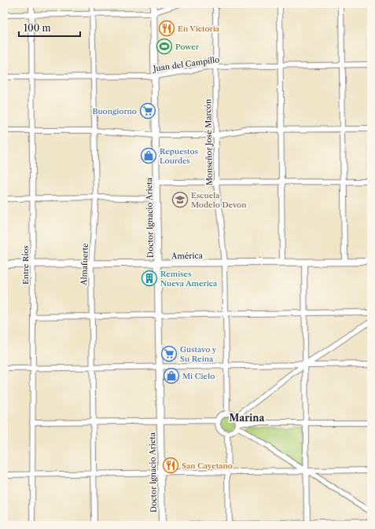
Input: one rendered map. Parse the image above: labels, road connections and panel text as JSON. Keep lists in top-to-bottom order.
{
  "streets": {
    "street": [
      "Juan del Campillo",
      "Monseñor José Marcón",
      "Doctor Ignacio Arieta",
      "América",
      "Almafuerte",
      "Entre Ríos"
    ]
  },
  "crossings": [
    ["Juan del Campillo", "Monseñor José Marcón"],
    ["Juan del Campillo", "Doctor Ignacio Arieta"],
    ["Juan del Campillo", "Almafuerte"],
    ["Juan del Campillo", "Entre Ríos"],
    ["Monseñor José Marcón", "América"],
    ["Doctor Ignacio Arieta", "América"],
    ["América", "Almafuerte"],
    ["América", "Entre Ríos"]
  ],
  "districts": ["Marina"],
  "places": {
    "restaurant": ["En Victoria", "San Cayetano"],
    "sports": ["Power"],
    "supermarket": ["Buongiorno", "Gustavo y Su Reina"],
    "shop": ["Repuestos Lourdes", "Mi Cielo"],
    "school or university": ["Escuela Modelo Devon"],
    "building": ["Remises Nueva America"]
  },
  "scale_bar": "100 m"
}
